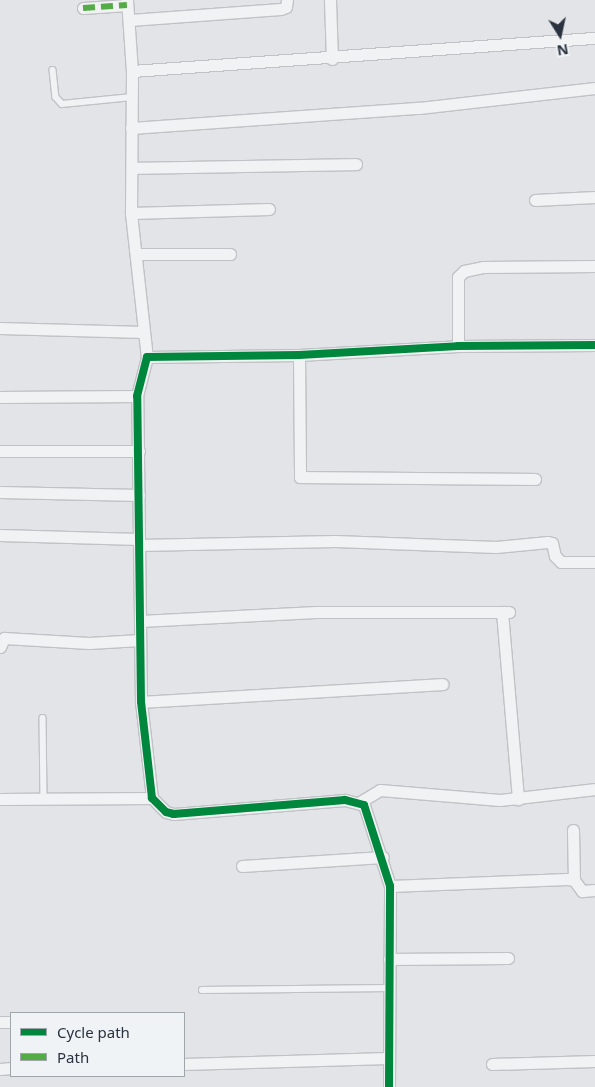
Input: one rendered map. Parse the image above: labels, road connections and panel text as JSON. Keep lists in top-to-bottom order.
{
  "legend": ["Cycle path", "Path"],
  "north": "bottom"
}
